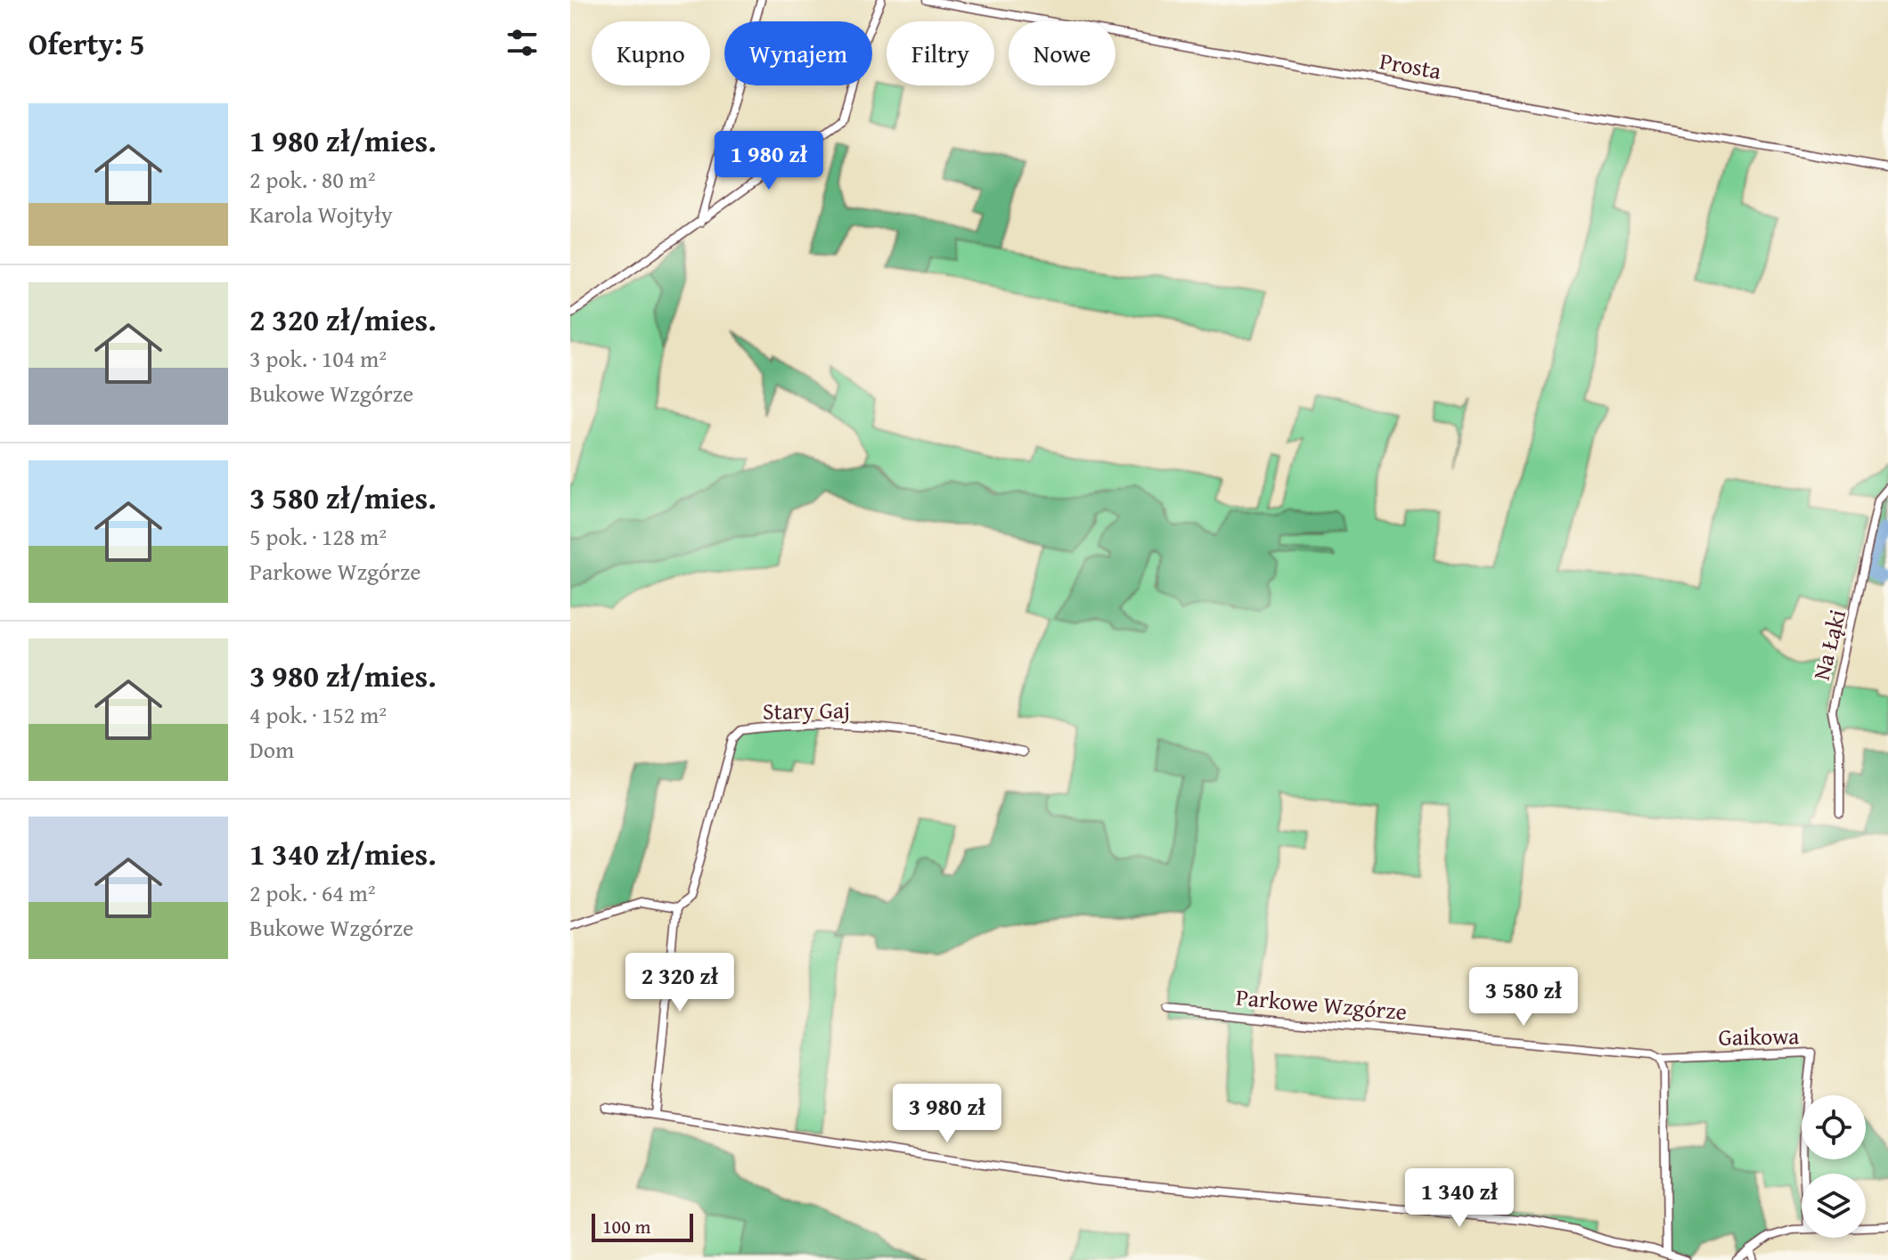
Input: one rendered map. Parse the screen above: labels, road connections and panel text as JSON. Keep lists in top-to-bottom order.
{
  "streets": {
    "street": [
      "Prosta",
      "Na Łąki",
      "Stary Gaj",
      "Parkowe Wzgórze",
      "Gaikowa"
    ]
  },
  "crossings": [
    ["Parkowe Wzgórze", "Gaikowa"]
  ],
  "scale_bar": "100 m",
  "page": {
    "heading": "Oferty: 5",
    "chip": [
      "Kupno",
      "Wynajem",
      "Filtry",
      "Nowe"
    ],
    "list": [
      {
        "name": "1 980 zł/mies.",
        "note": "2 pok. · 80 m² · Karola Wojtyły"
      },
      {
        "name": "2 320 zł/mies.",
        "note": "3 pok. · 104 m² · Bukowe Wzgórze"
      },
      {
        "name": "3 580 zł/mies.",
        "note": "5 pok. · 128 m² · Parkowe Wzgórze"
      },
      {
        "name": "3 980 zł/mies.",
        "note": "4 pok. · 152 m² · Dom"
      },
      {
        "name": "1 340 zł/mies.",
        "note": "2 pok. · 64 m² · Bukowe Wzgórze"
      }
    ],
    "price": [
      "1 980 zł",
      "2 320 zł",
      "3 580 zł",
      "3 980 zł",
      "1 340 zł"
    ],
    "scale": "100 m"
  }
}
